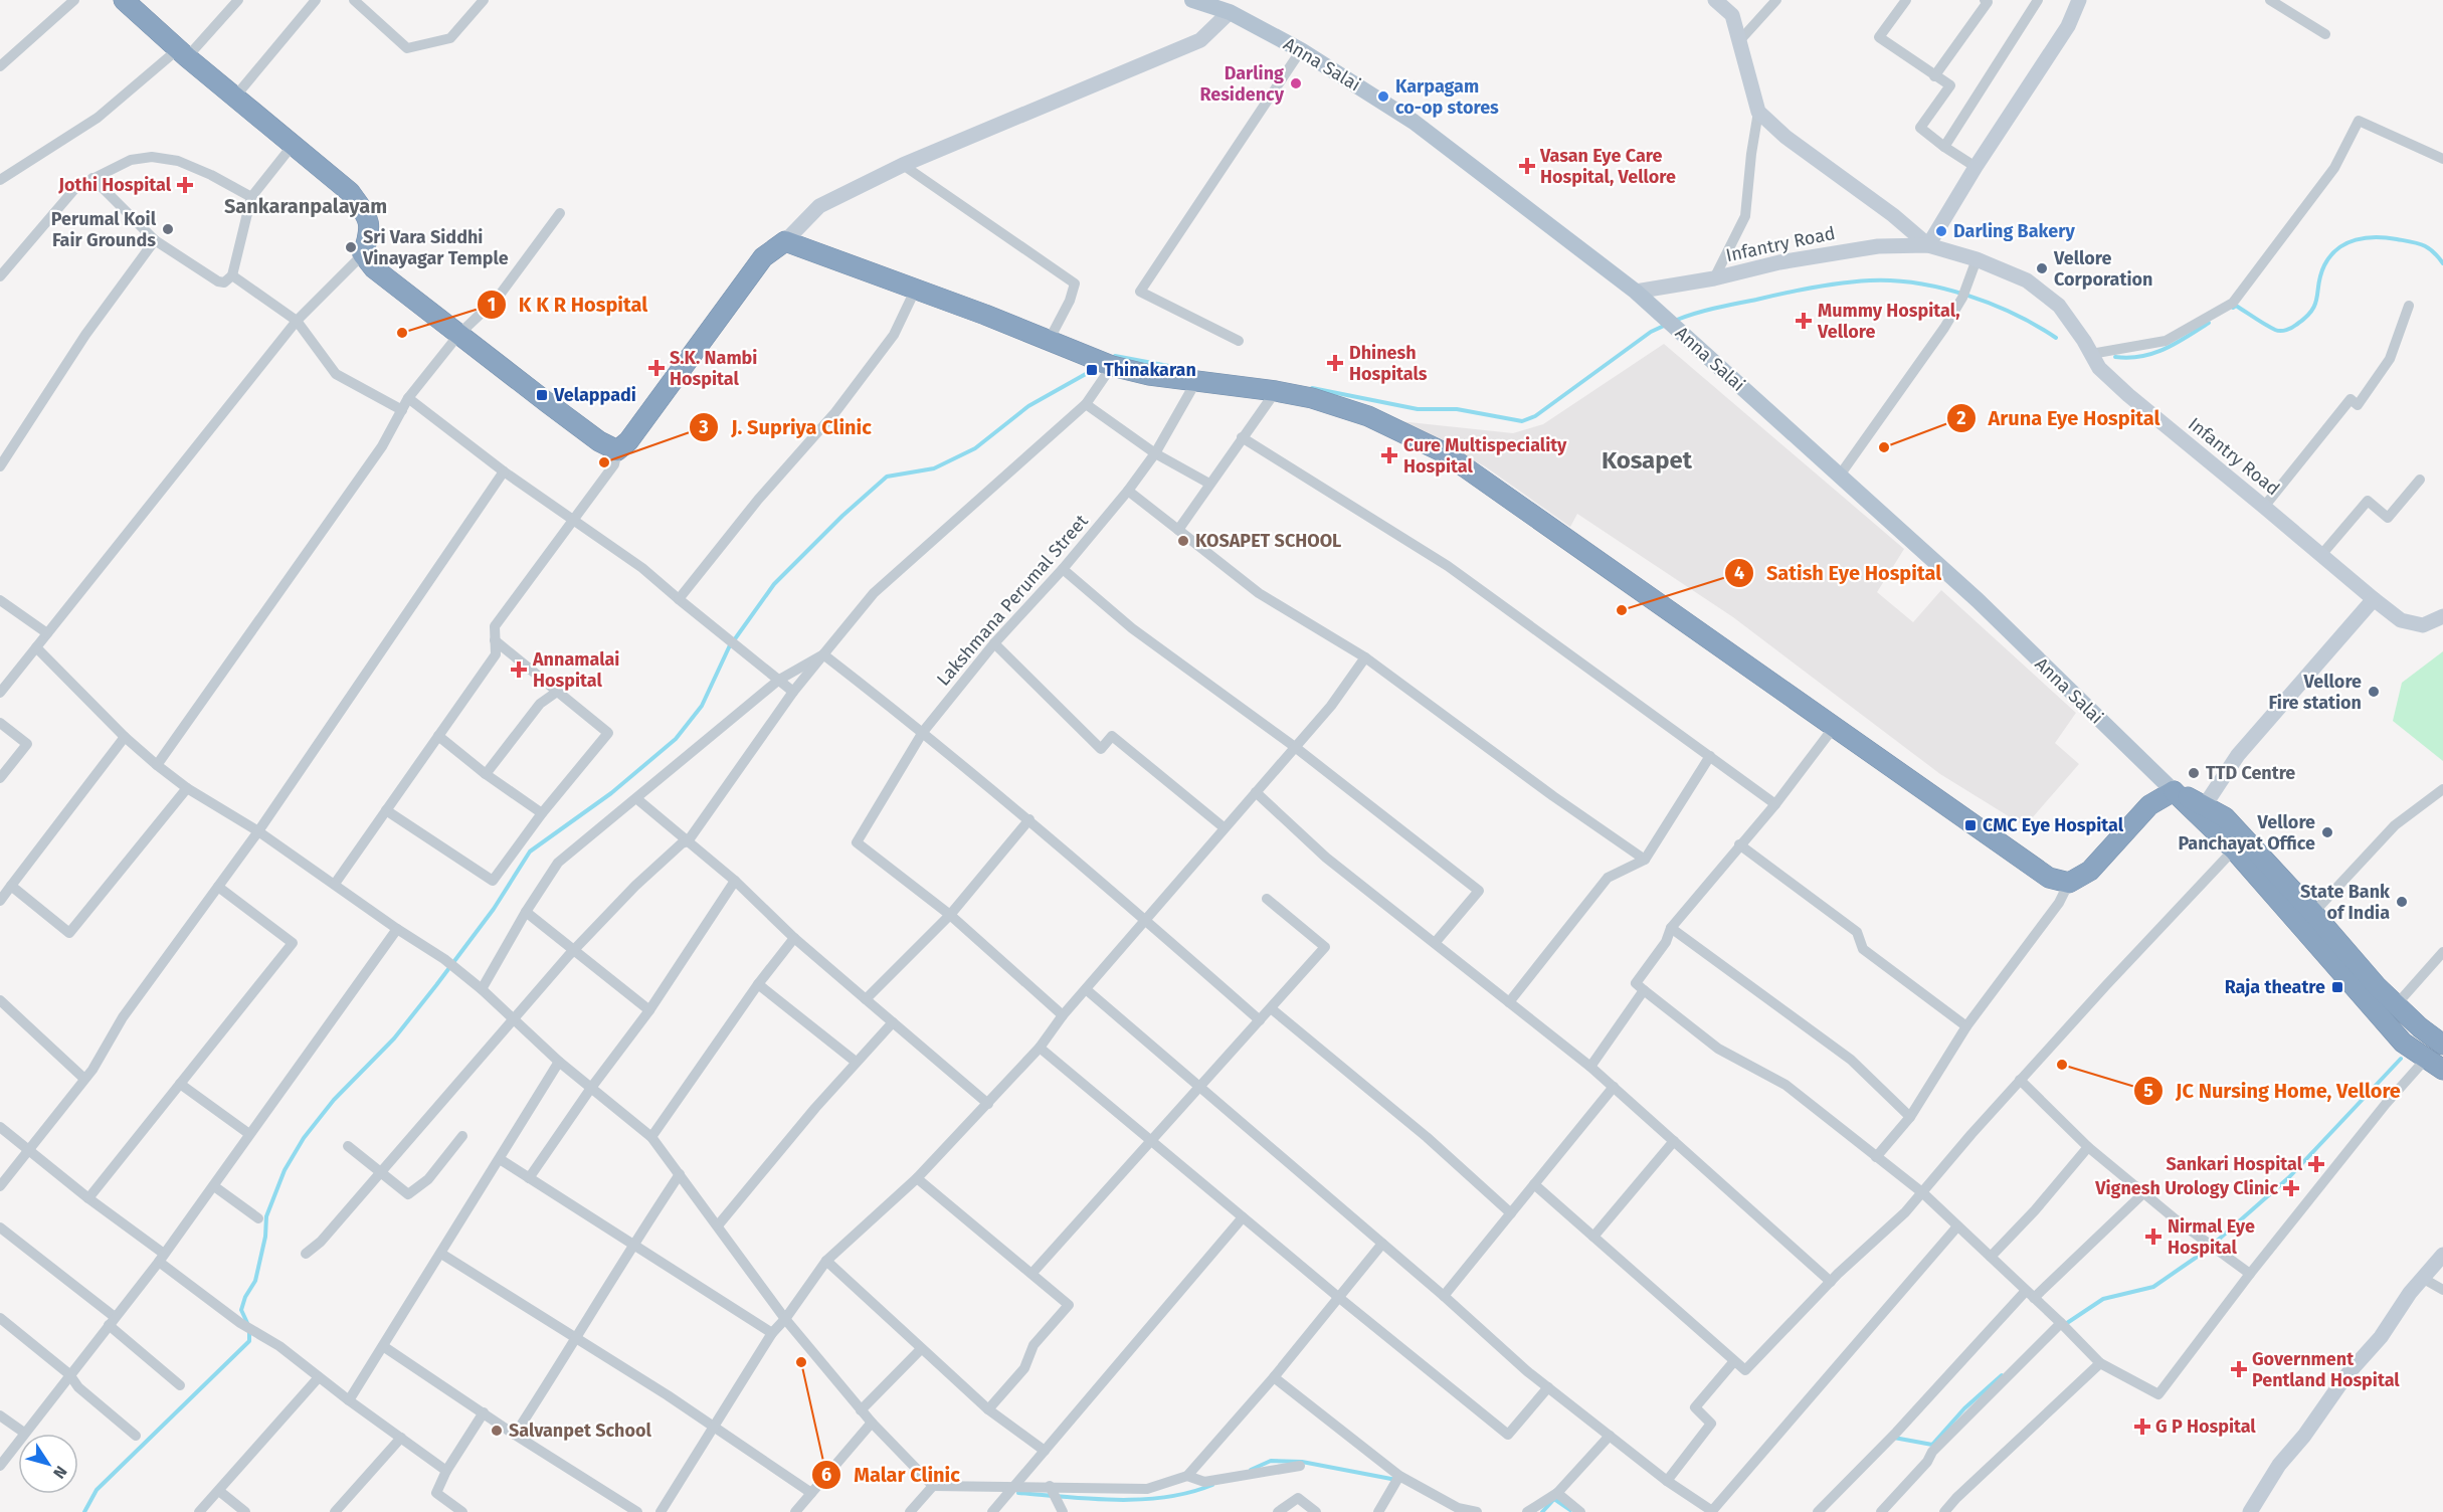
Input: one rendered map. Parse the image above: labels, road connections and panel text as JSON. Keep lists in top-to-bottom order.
{
  "streets": {
    "highway": ["Anna Salai"],
    "street": ["Infantry Road", "Lakshmana Perumal Street"]
  },
  "crossings": [
    ["Anna Salai", "Infantry Road"]
  ],
  "districts": ["Sankaranpalayam", "Kosapet"],
  "places": {
    "other": [
      "Darling Residency",
      "Karpagam co-op stores",
      "Perumal Koil Fair Grounds",
      "Darling Bakery",
      "Sri Vara Siddhi Vinayagar Temple",
      "Vellore Corporation",
      "K K R Hospital",
      "Aruna Eye Hospital",
      "J. Supriya Clinic",
      "KOSAPET SCHOOL",
      "Satish Eye Hospital",
      "Vellore Fire station",
      "TTD Centre",
      "Vellore Panchayat Office",
      "State Bank of India",
      "JC Nursing Home, Vellore",
      "Malar Clinic",
      "Salvanpet School"
    ],
    "health": [
      "Vasan Eye Care Hospital, Vellore",
      "Jothi Hospital",
      "Mummy Hospital, Vellore",
      "Dhinesh Hospitals",
      "S.K. Nambi Hospital",
      "Cure Multispeciality Hospital",
      "Annamalai Hospital",
      "Sankari Hospital",
      "Vignesh Urology Clinic",
      "Nirmal Eye Hospital",
      "Government Pentland Hospital",
      "G P Hospital"
    ],
    "transit": [
      "Thinakaran",
      "Velappadi",
      "CMC Eye Hospital",
      "Raja theatre"
    ]
  },
  "north": "bottom right"
}
